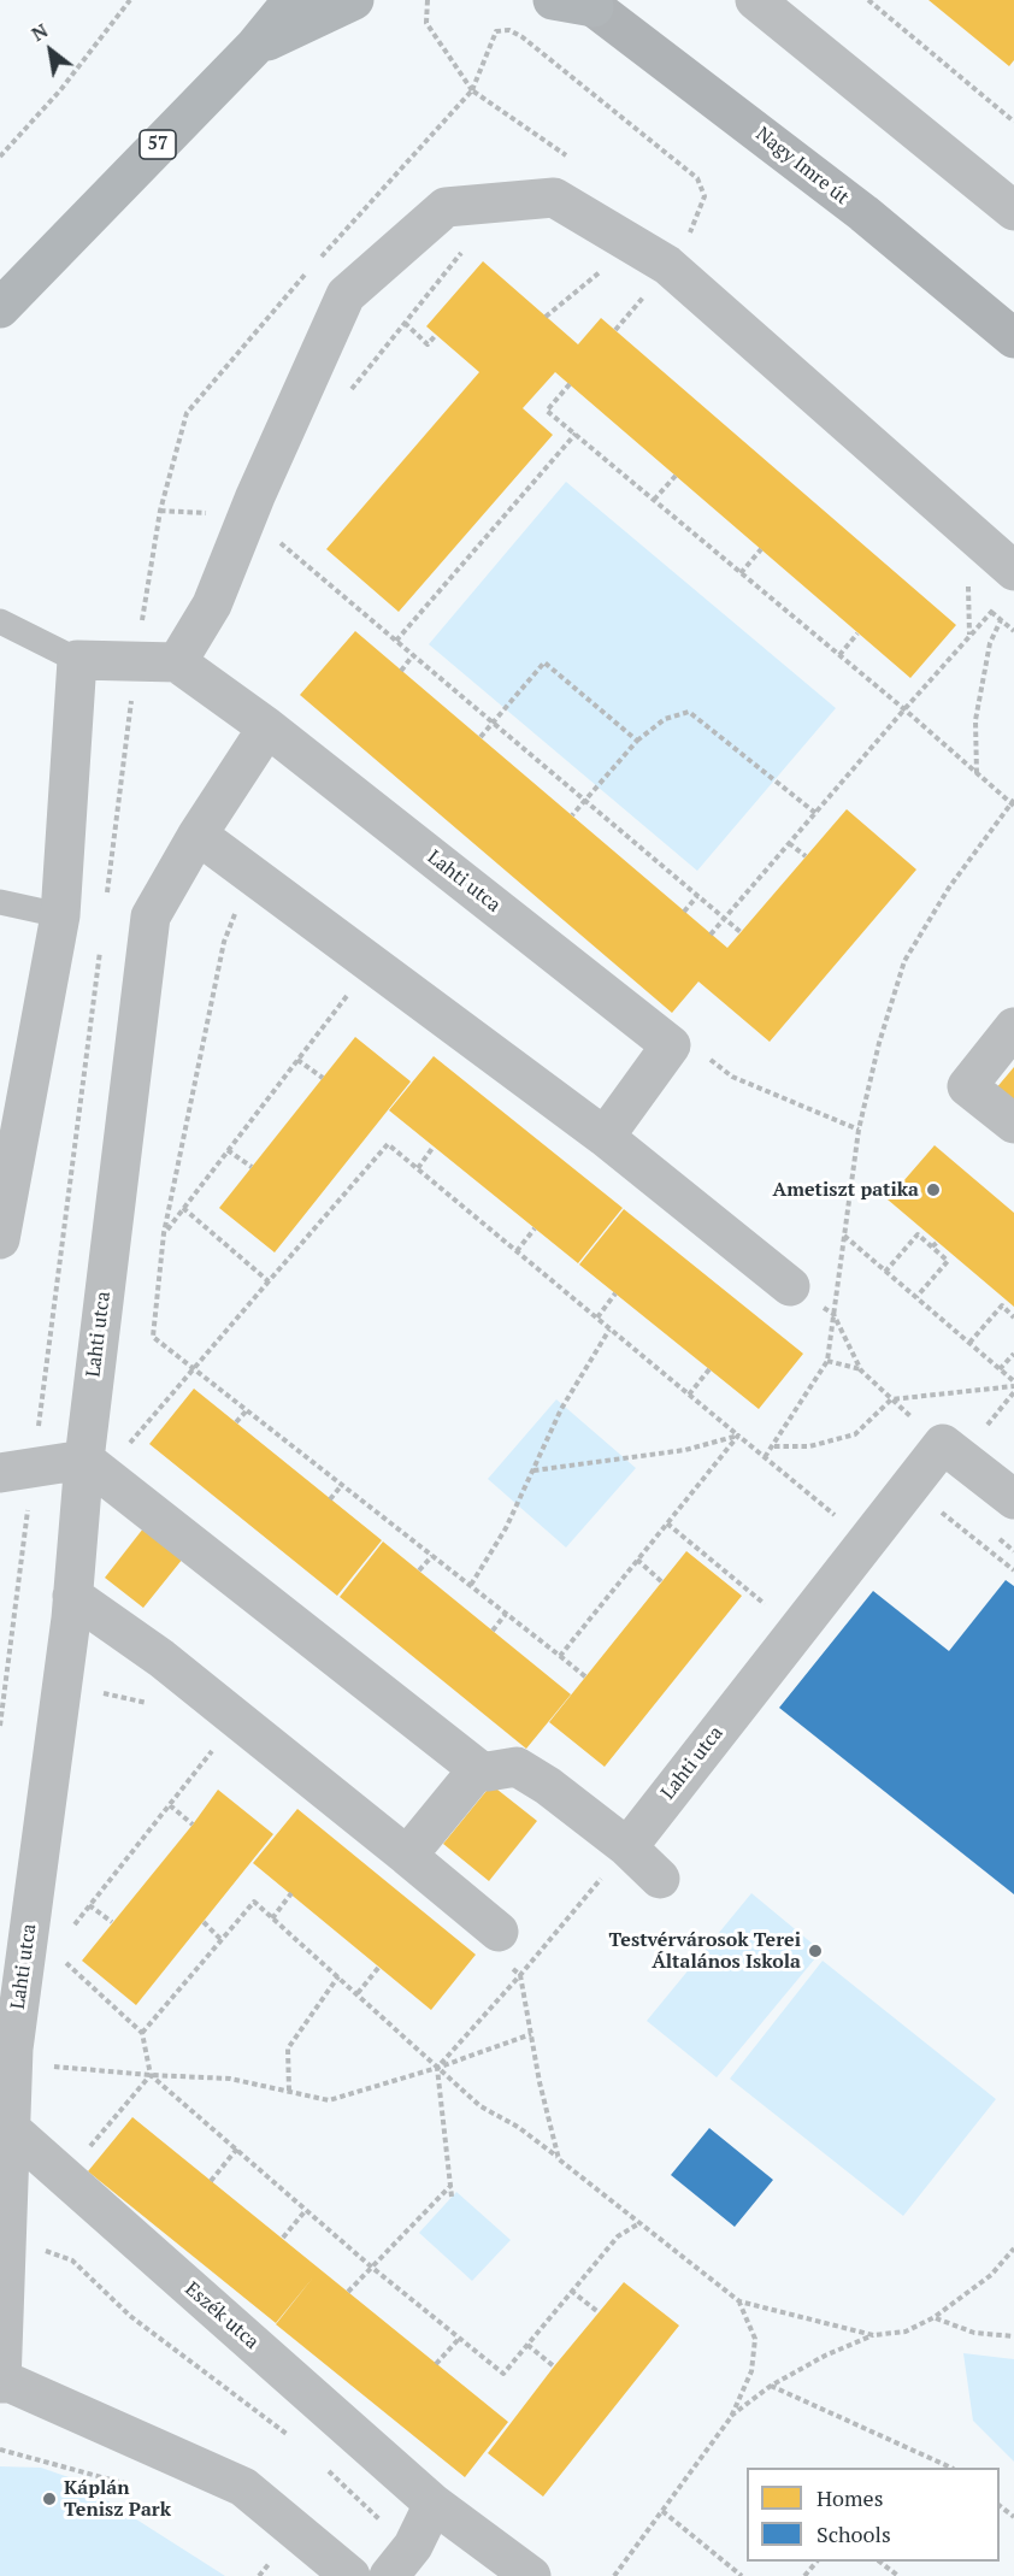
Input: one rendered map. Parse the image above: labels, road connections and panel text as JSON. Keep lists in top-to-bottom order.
{
  "streets": {
    "main road": ["57", "Nagy Imre út"],
    "street": ["Lahti utca", "Eszék utca"]
  },
  "crossings": [
    ["Lahti utca", "Eszék utca"]
  ],
  "places": ["Ametiszt patika", "Testvérvárosok Terei Általános Iskola", "Káplán Tenisz Park"],
  "legend": ["Homes", "Schools"],
  "north": "top left"
}
